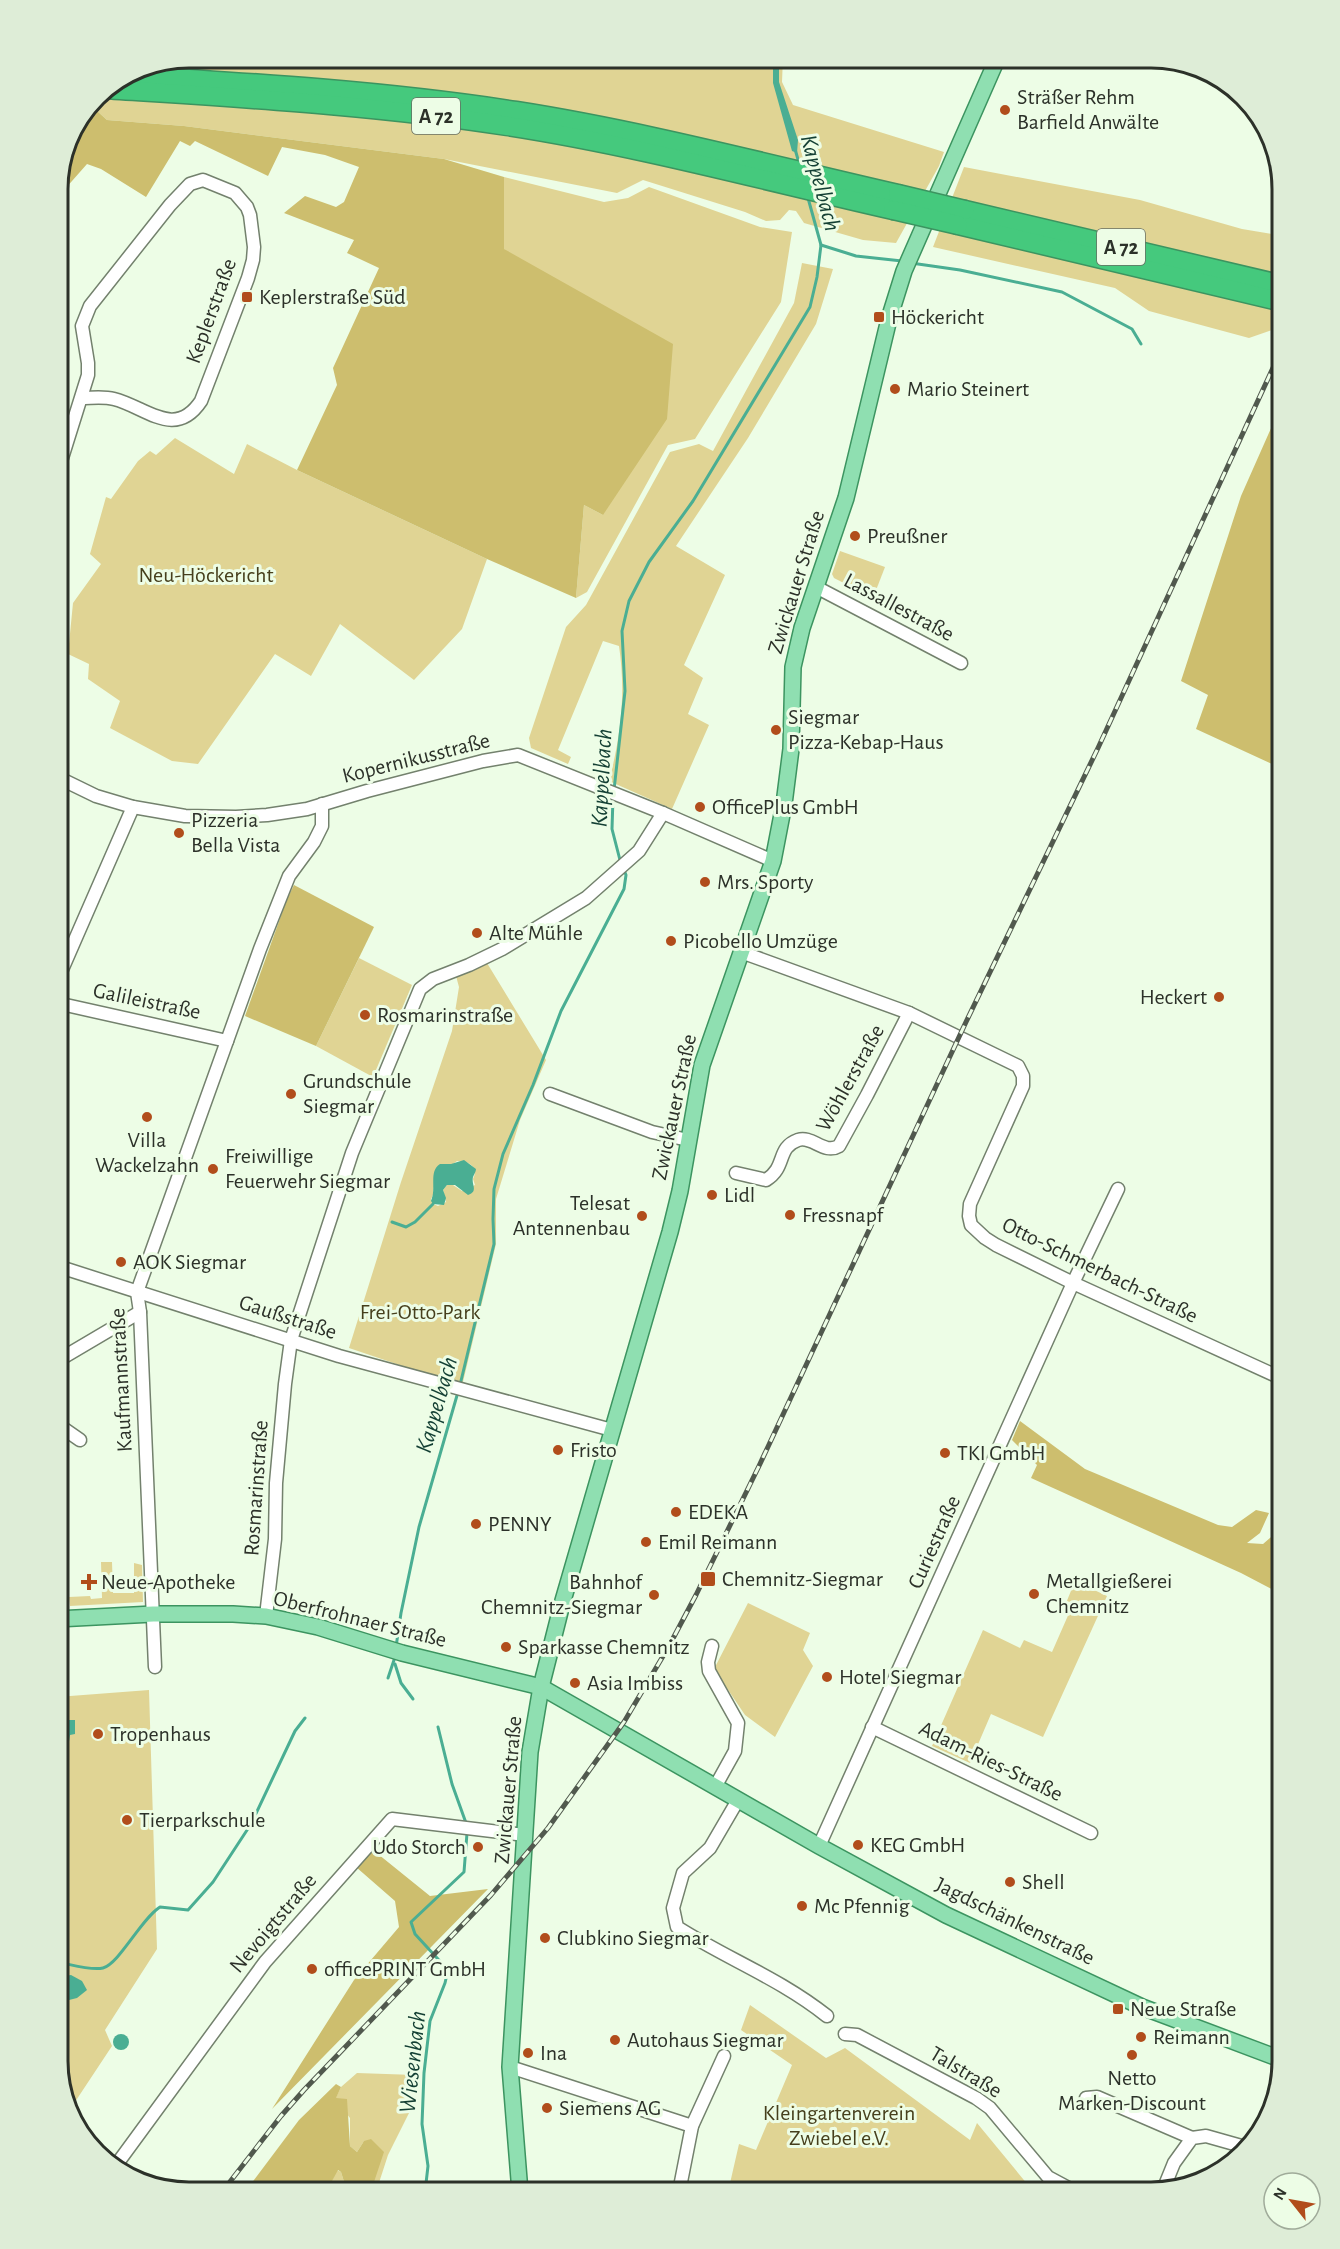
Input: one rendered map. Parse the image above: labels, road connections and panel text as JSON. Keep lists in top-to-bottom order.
{
  "streets": {
    "highway": ["A 72"],
    "main road": ["Zwickauer Straße", "Oberfrohnaer Straße", "Jagdschänkenstraße"],
    "street": [
      "Keplerstraße",
      "Lassallestraße",
      "Kopernikusstraße",
      "Galileistraße",
      "Wöhlerstraße",
      "Otto-Schmerbach-Straße",
      "Gaußstraße",
      "Kaufmannstraße",
      "Rosmarinstraße",
      "Curiestraße",
      "Adam-Ries-Straße",
      "Nevoigtstraße",
      "Talstraße"
    ]
  },
  "crossings": [
    ["Zwickauer Straße", "Lassallestraße"],
    ["Zwickauer Straße", "Kopernikusstraße"],
    ["Zwickauer Straße", "Otto-Schmerbach-Straße"],
    ["Zwickauer Straße", "Gaußstraße"],
    ["Zwickauer Straße", "Oberfrohnaer Straße"],
    ["Zwickauer Straße", "Jagdschänkenstraße"],
    ["Zwickauer Straße", "Nevoigtstraße"],
    ["Kopernikusstraße", "Kaufmannstraße"],
    ["Kopernikusstraße", "Rosmarinstraße"],
    ["Galileistraße", "Kaufmannstraße"],
    ["Wöhlerstraße", "Otto-Schmerbach-Straße"],
    ["Otto-Schmerbach-Straße", "Curiestraße"],
    ["Gaußstraße", "Kaufmannstraße"],
    ["Gaußstraße", "Rosmarinstraße"],
    ["Kaufmannstraße", "Oberfrohnaer Straße"],
    ["Rosmarinstraße", "Oberfrohnaer Straße"],
    ["Curiestraße", "Adam-Ries-Straße"],
    ["Curiestraße", "Jagdschänkenstraße"],
    ["Oberfrohnaer Straße", "Jagdschänkenstraße"]
  ],
  "water": ["Kappelbach", "Wiesenbach"],
  "parks": ["Neu-Höckericht", "Frei-Otto-Park", "Kleingartenverein Zwiebel e.V."],
  "places": {
    "other": [
      "Sträßer Rehm Barfield Anwälte",
      "Mario Steinert",
      "Preußner",
      "Siegmar Pizza-Kebap-Haus",
      "OfficePlus GmbH",
      "Pizzeria Bella Vista",
      "Mrs. Sporty",
      "Alte Mühle",
      "Picobello Umzüge",
      "Heckert",
      "Rosmarinstraße",
      "Grundschule Siegmar",
      "Villa Wackelzahn",
      "Freiwillige Feuerwehr Siegmar",
      "Lidl",
      "Fressnapf",
      "Telesat Antennenbau",
      "AOK Siegmar",
      "Fristo",
      "TKI GmbH",
      "EDEKA",
      "PENNY",
      "Emil Reimann",
      "Metallgießerei Chemnitz",
      "Bahnhof Chemnitz-Siegmar",
      "Sparkasse Chemnitz",
      "Hotel Siegmar",
      "Asia Imbiss",
      "Tropenhaus",
      "Tierparkschule",
      "KEG GmbH",
      "Udo Storch",
      "Shell",
      "Mc Pfennig",
      "Clubkino Siegmar",
      "officePRINT GmbH",
      "Reimann",
      "Autohaus Siegmar",
      "Ina",
      "Netto Marken-Discount",
      "Siemens AG"
    ],
    "transit": [
      "Keplerstraße Süd",
      "Höckericht",
      "Chemnitz-Siegmar",
      "Neue Straße"
    ],
    "health": ["Neue-Apotheke"]
  },
  "north": "top left"
}
